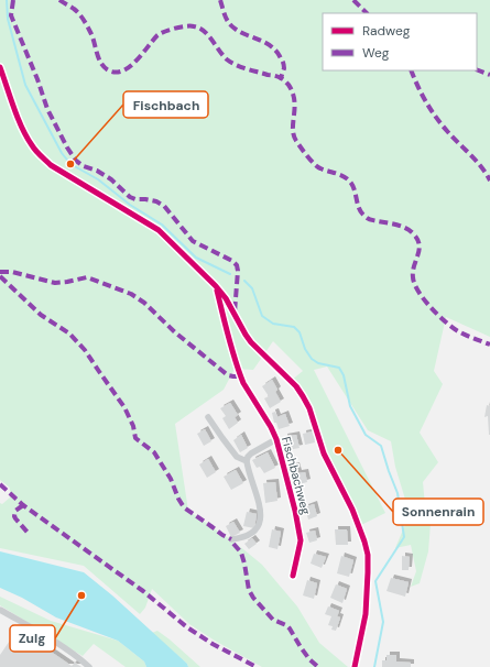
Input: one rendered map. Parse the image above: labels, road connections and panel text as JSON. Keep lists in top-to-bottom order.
{
  "streets": {
    "street": ["Fischbachweg"]
  },
  "places": ["Fischbach", "Sonnenrain", "Zulg"],
  "legend": ["Radweg", "Weg"]
}
